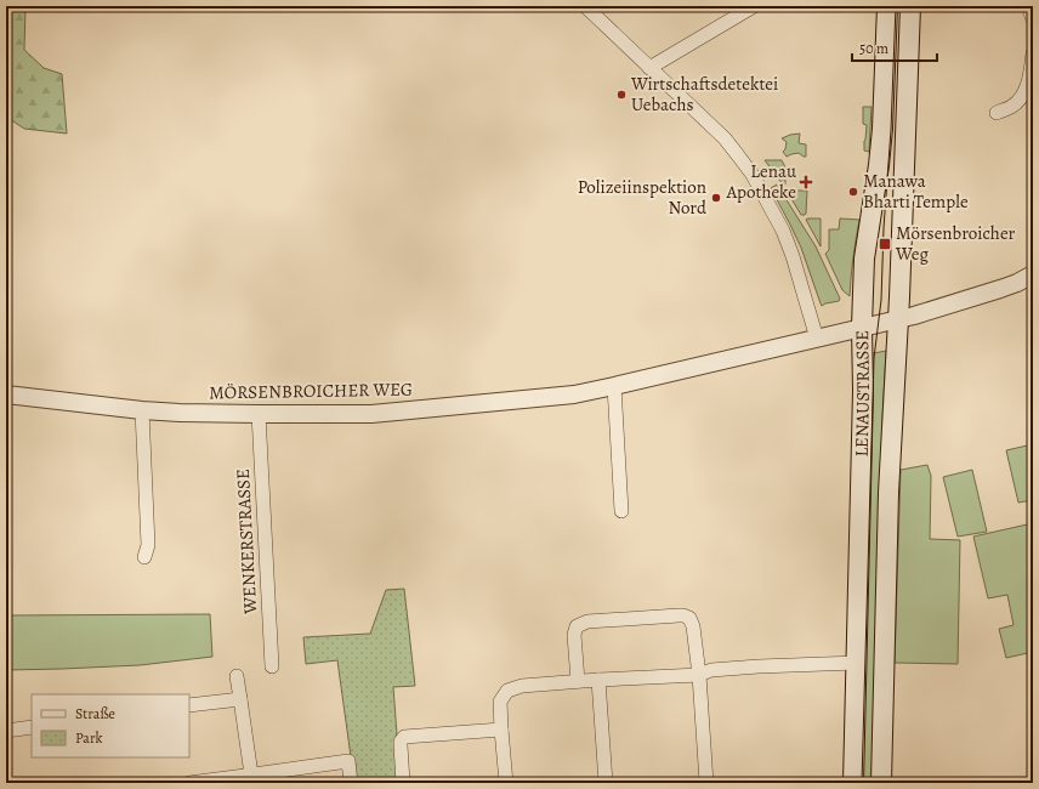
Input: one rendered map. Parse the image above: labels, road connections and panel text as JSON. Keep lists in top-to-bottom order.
{
  "streets": {
    "main road": ["LENAUSTRASSE"],
    "street": ["MÖRSENBROICHER WEG", "WENKERSTRASSE"]
  },
  "crossings": [
    ["MÖRSENBROICHER WEG", "LENAUSTRASSE"],
    ["MÖRSENBROICHER WEG", "WENKERSTRASSE"]
  ],
  "places": {
    "other": ["Wirtschaftsdetektei Uebachs", "Manawa Bharti Temple", "Polizeiinspektion Nord"],
    "health": ["Lenau Apotheke"],
    "transit": ["Mörsenbroicher Weg"]
  },
  "legend": ["Straße", "Park"],
  "scale_bar": "50 m"
}
